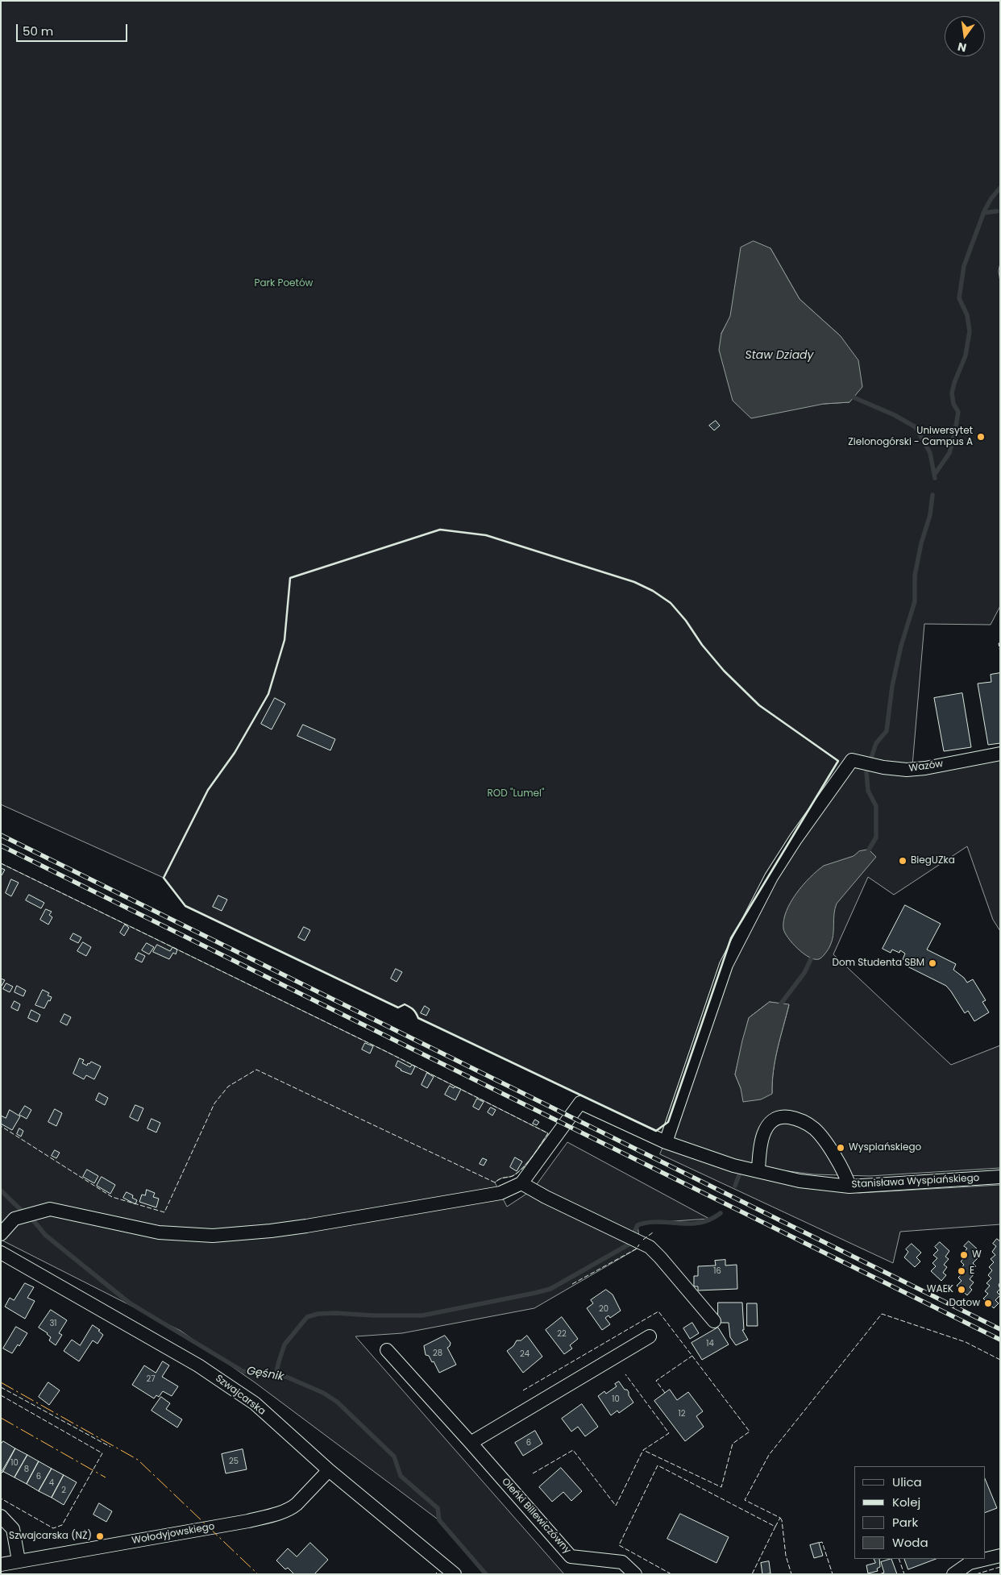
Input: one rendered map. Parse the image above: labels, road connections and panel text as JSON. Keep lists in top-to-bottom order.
{
  "streets": {
    "street": [
      "Wazów",
      "Stanisława Wyspiańskiego",
      "Szwajcarska",
      "Oleńki Billewiczówny",
      "Wołodyjowskiego"
    ]
  },
  "crossings": [
    ["Wazów", "Stanisława Wyspiańskiego"],
    ["Szwajcarska", "Wołodyjowskiego"]
  ],
  "water": ["Staw Dziady", "Gęśnik"],
  "parks": ["Park Poetów", "ROD \"Lumel\""],
  "places": [
    "Uniwersytet Zielonogórski - Campus A",
    "BiegUZka",
    "Dom Studenta SBM",
    "Wyspiańskiego",
    "W",
    "E",
    "WAEK",
    "Datow",
    "Szwajcarska (NŻ)"
  ],
  "house_numbers": [
    "16",
    "20",
    "31",
    "22",
    "14",
    "28",
    "24",
    "27",
    "10",
    "12",
    "6",
    "25",
    "10",
    "8",
    "6",
    "4",
    "2"
  ],
  "legend": [
    "Ulica",
    "Kolej",
    "Park",
    "Woda"
  ],
  "scale_bar": "50 m",
  "north": "bottom"
}
